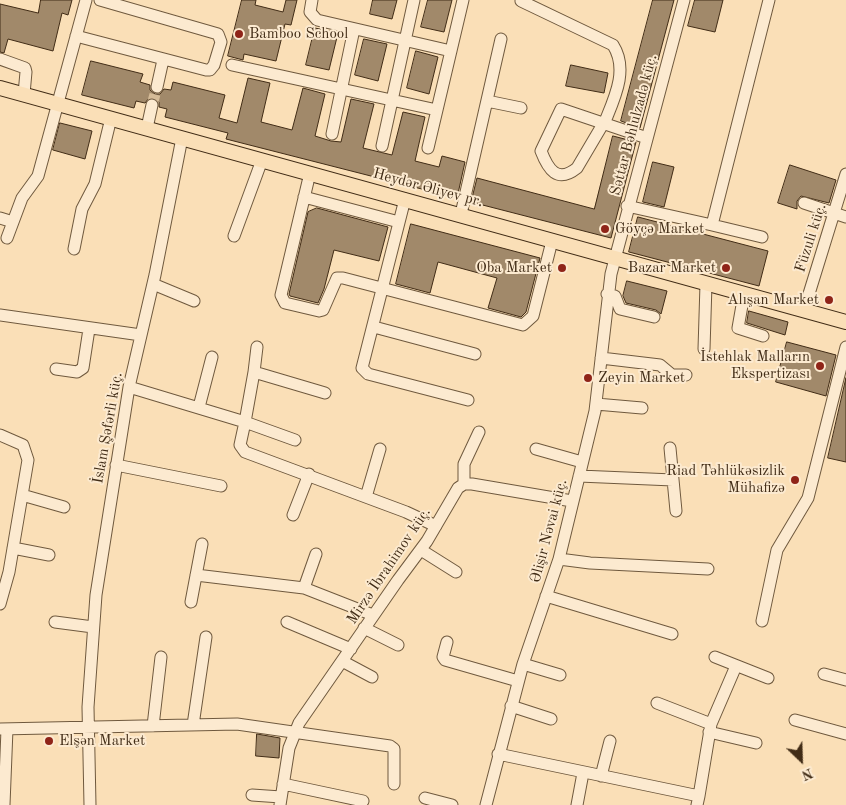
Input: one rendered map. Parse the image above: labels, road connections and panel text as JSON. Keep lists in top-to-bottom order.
{
  "streets": {
    "main road": ["Heydər Əliyev pr."],
    "street": [
      "Səttar Bəhlulzadə küç.",
      "Füzuli küç.",
      "İslam Şəfərli küç.",
      "Əlişir Nəvai küç.",
      "Mirzə İbrahimov küç."
    ]
  },
  "crossings": [
    ["Səttar Bəhlulzadə küç.", "Heydər Əliyev pr."],
    ["Səttar Bəhlulzadə küç.", "Əlişir Nəvai küç."],
    ["Heydər Əliyev pr.", "Füzuli küç."],
    ["Heydər Əliyev pr.", "İslam Şəfərli küç."],
    ["Heydər Əliyev pr.", "Əlişir Nəvai küç."]
  ],
  "places": [
    "Bamboo School",
    "Göyçə Market",
    "Oba Market",
    "Bazar Market",
    "Alışan Market",
    "İstehlak Malların Ekspertizası",
    "Zeyin Market",
    "Riad Təhlükəsizlik Mühafizə",
    "Elşən Market"
  ],
  "north": "bottom right"
}
